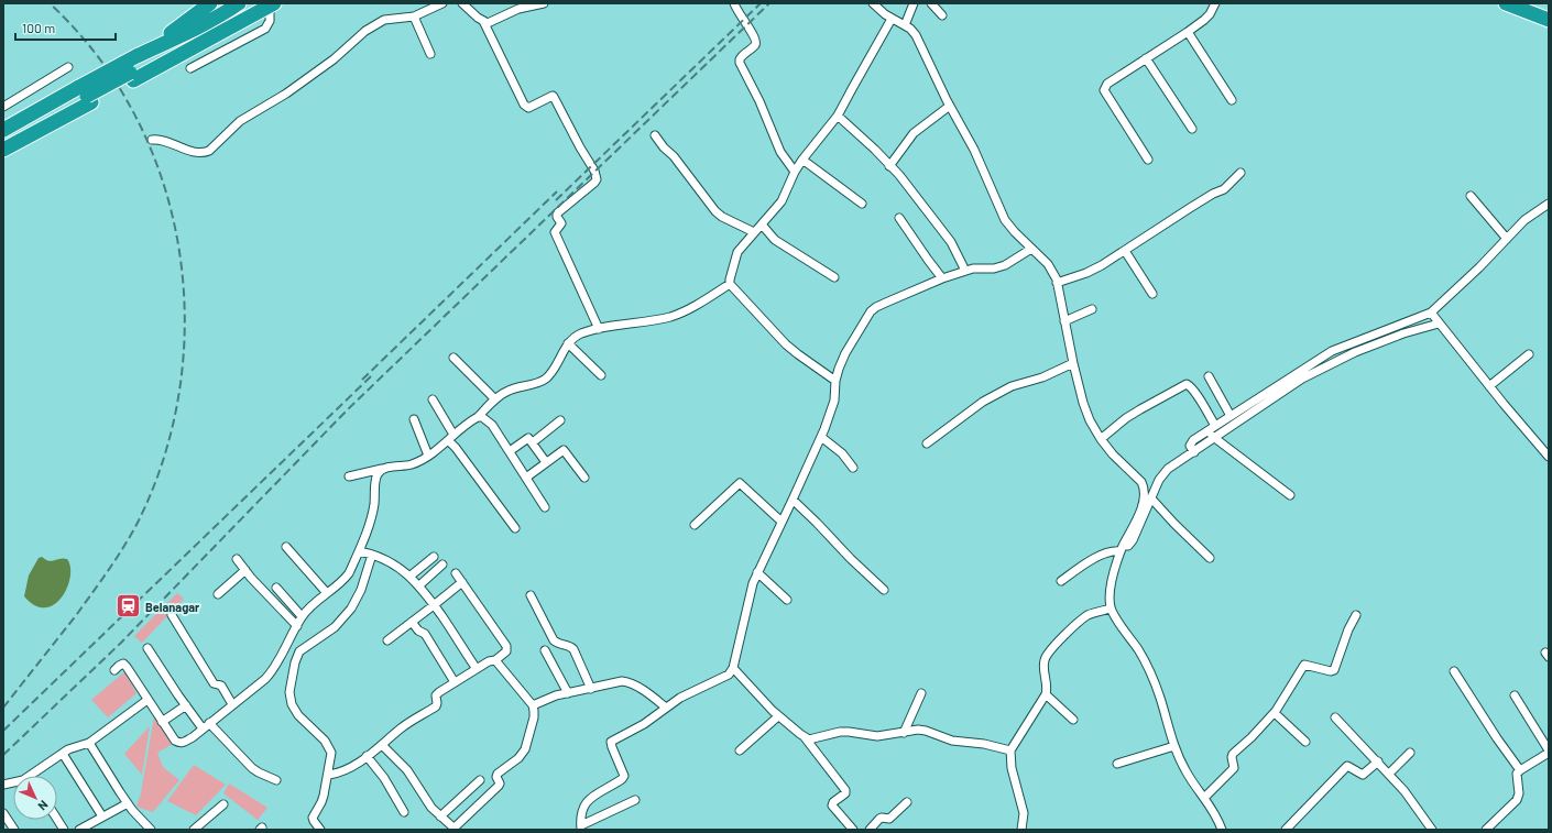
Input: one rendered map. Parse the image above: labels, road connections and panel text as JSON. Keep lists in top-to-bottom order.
{
  "places": {
    "station": ["Belanagar"]
  },
  "scale_bar": "100 m",
  "north": "bottom right"
}
